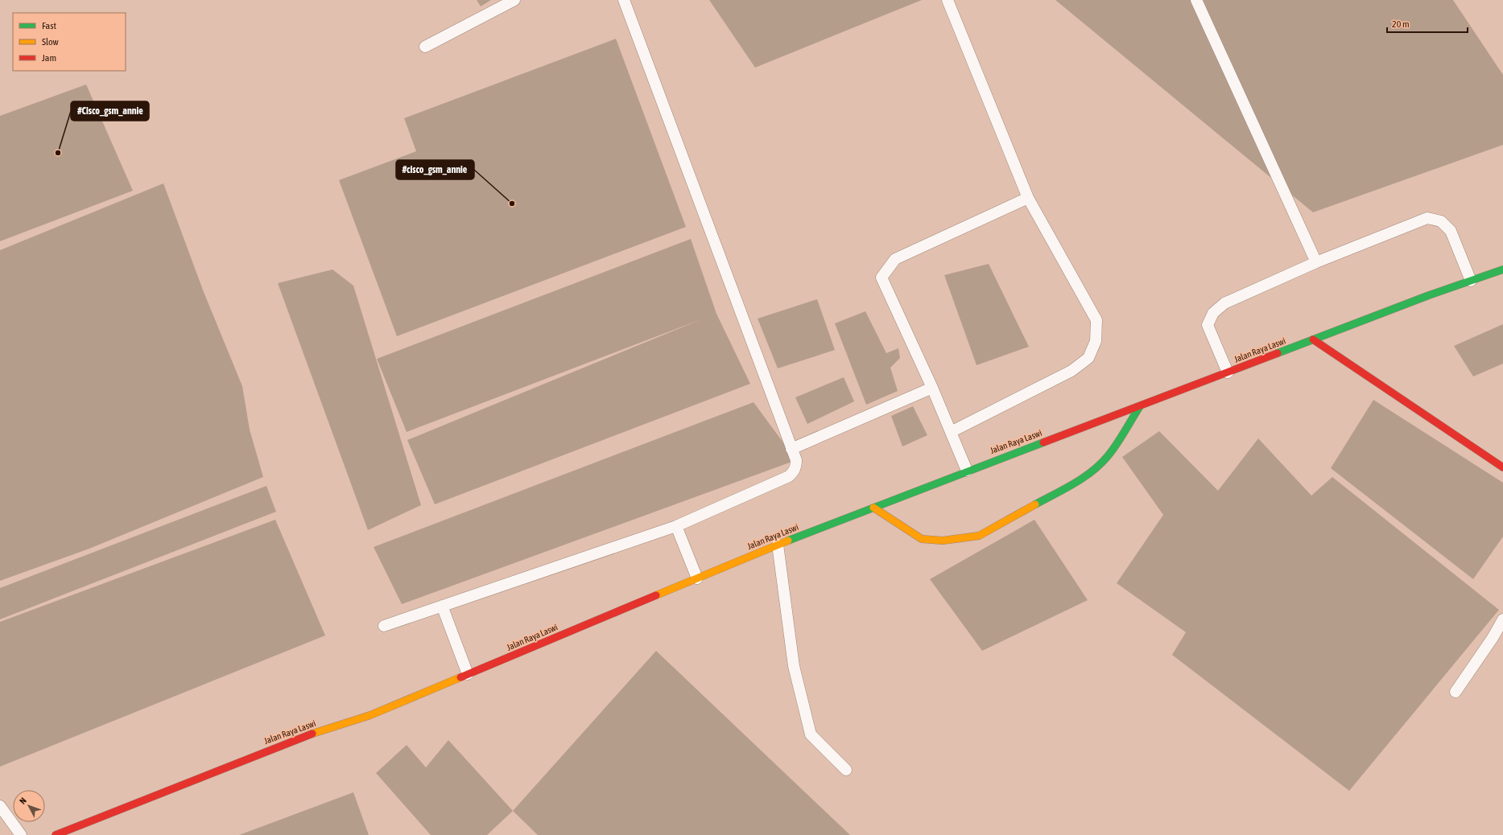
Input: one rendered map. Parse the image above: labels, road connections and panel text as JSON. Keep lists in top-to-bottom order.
{
  "streets": {
    "main road": ["Jalan Raya Laswi"]
  },
  "places": ["#Cisco_gsm_annie", "#cisco_gsm_annie"],
  "legend": ["Fast", "Slow", "Jam"],
  "scale_bar": "20 m",
  "north": "top left"
}
